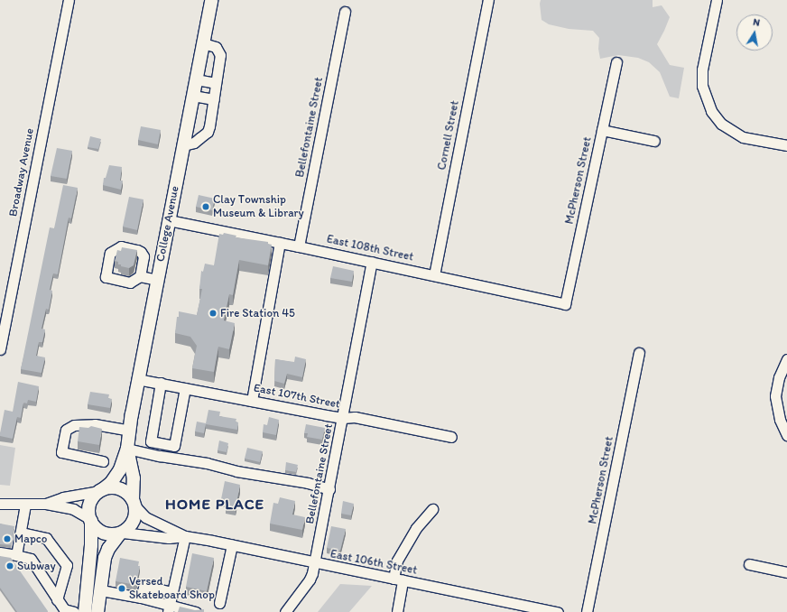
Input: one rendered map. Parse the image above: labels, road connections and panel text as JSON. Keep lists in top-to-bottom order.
{
  "streets": {
    "main road": ["College Avenue"],
    "street": [
      "Bellefontaine Street",
      "Cornell Street",
      "Broadway Avenue",
      "McPherson Street",
      "East 108th Street",
      "East 107th Street",
      "East 106th Street"
    ]
  },
  "crossings": [
    ["Bellefontaine Street", "East 108th Street"],
    ["Bellefontaine Street", "East 107th Street"],
    ["Bellefontaine Street", "East 106th Street"],
    ["Cornell Street", "East 108th Street"],
    ["McPherson Street", "East 108th Street"],
    ["College Avenue", "East 108th Street"],
    ["College Avenue", "East 107th Street"],
    ["College Avenue", "East 106th Street"]
  ],
  "districts": ["HOME PLACE"],
  "places": [
    "Clay Township Museum & Library",
    "Fire Station 45",
    "Mapco",
    "Subway",
    "Versed Skateboard Shop"
  ],
  "north": "top"
}
